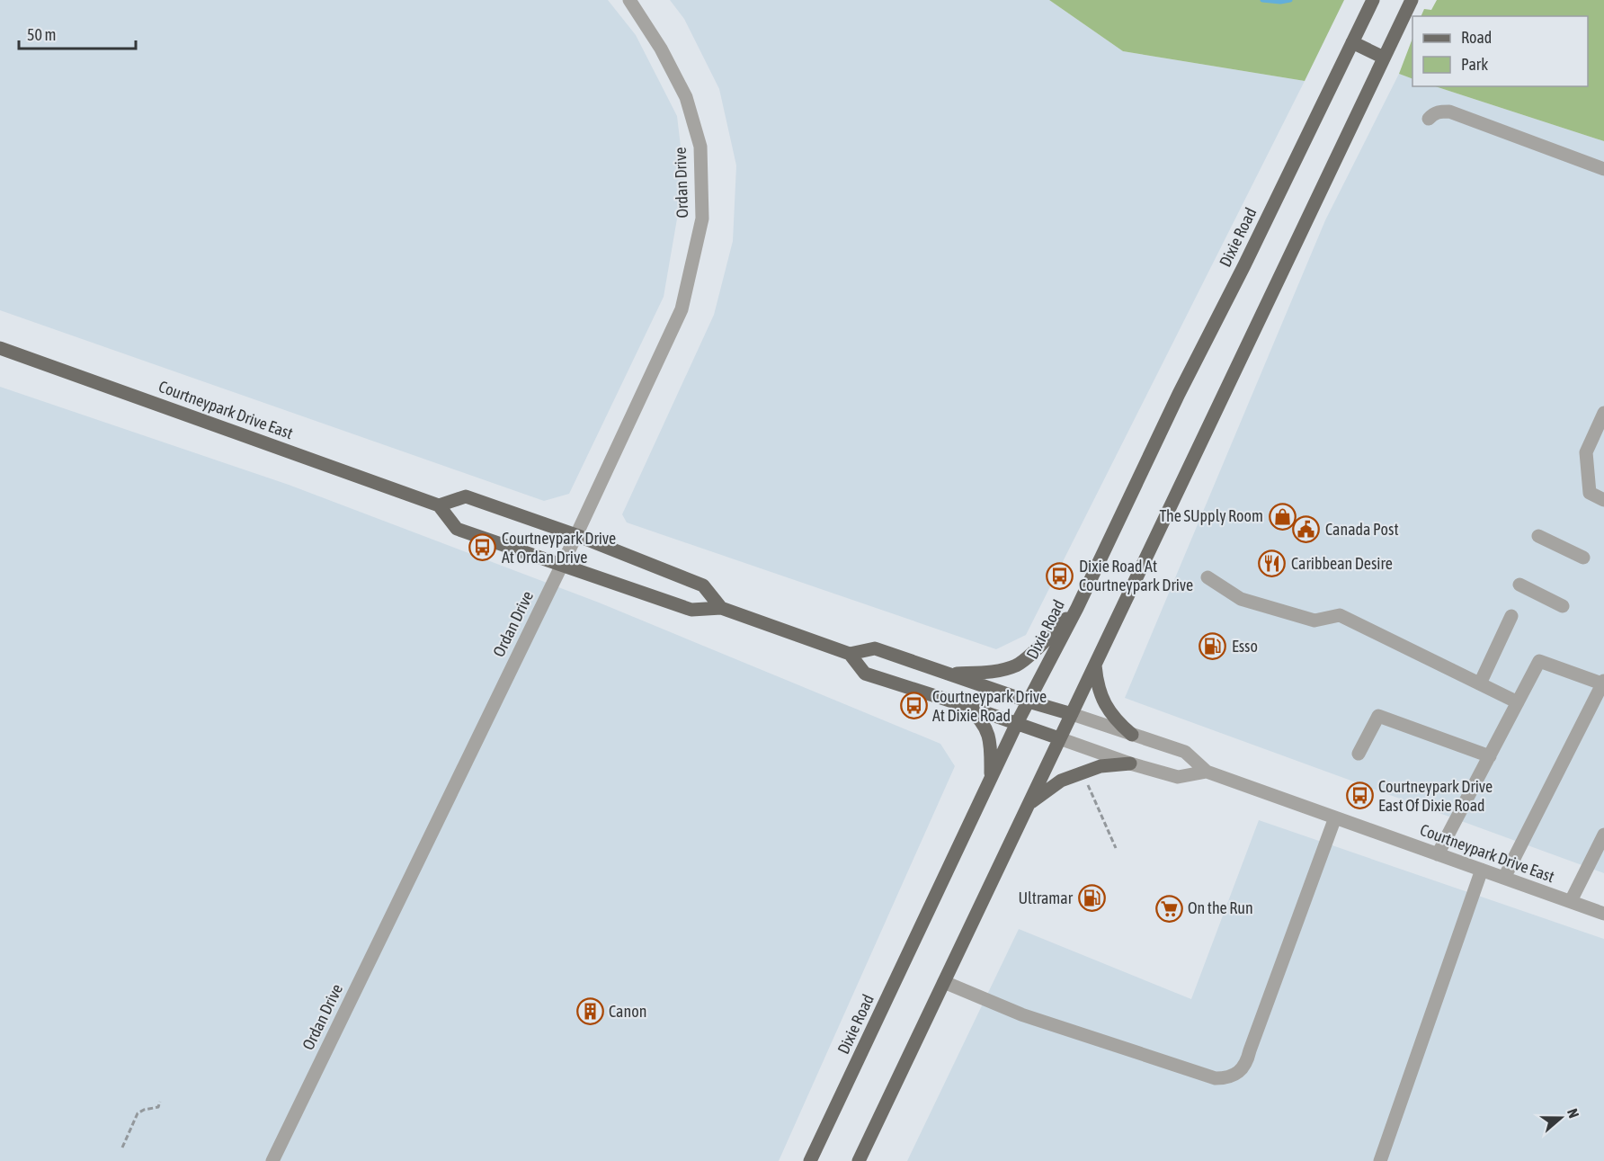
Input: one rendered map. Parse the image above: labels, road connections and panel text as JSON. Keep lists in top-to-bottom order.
{
  "streets": {
    "main road": ["Dixie Road", "Courtneypark Drive East"],
    "street": ["Ordan Drive"]
  },
  "crossings": [
    ["Dixie Road", "Courtneypark Drive East"]
  ],
  "places": {
    "shop": ["The SUpply Room"],
    "public building": ["Canada Post"],
    "bus stop": [
      "Courtneypark Drive At Ordan Drive",
      "Dixie Road At Courtneypark Drive",
      "Courtneypark Drive At Dixie Road",
      "Courtneypark Drive East Of Dixie Road"
    ],
    "restaurant": ["Caribbean Desire"],
    "fuel station": ["Esso", "Ultramar"],
    "supermarket": ["On the Run"],
    "building": ["Canon"]
  },
  "legend": ["Road", "Park"],
  "scale_bar": "50 m",
  "north": "right"
}
